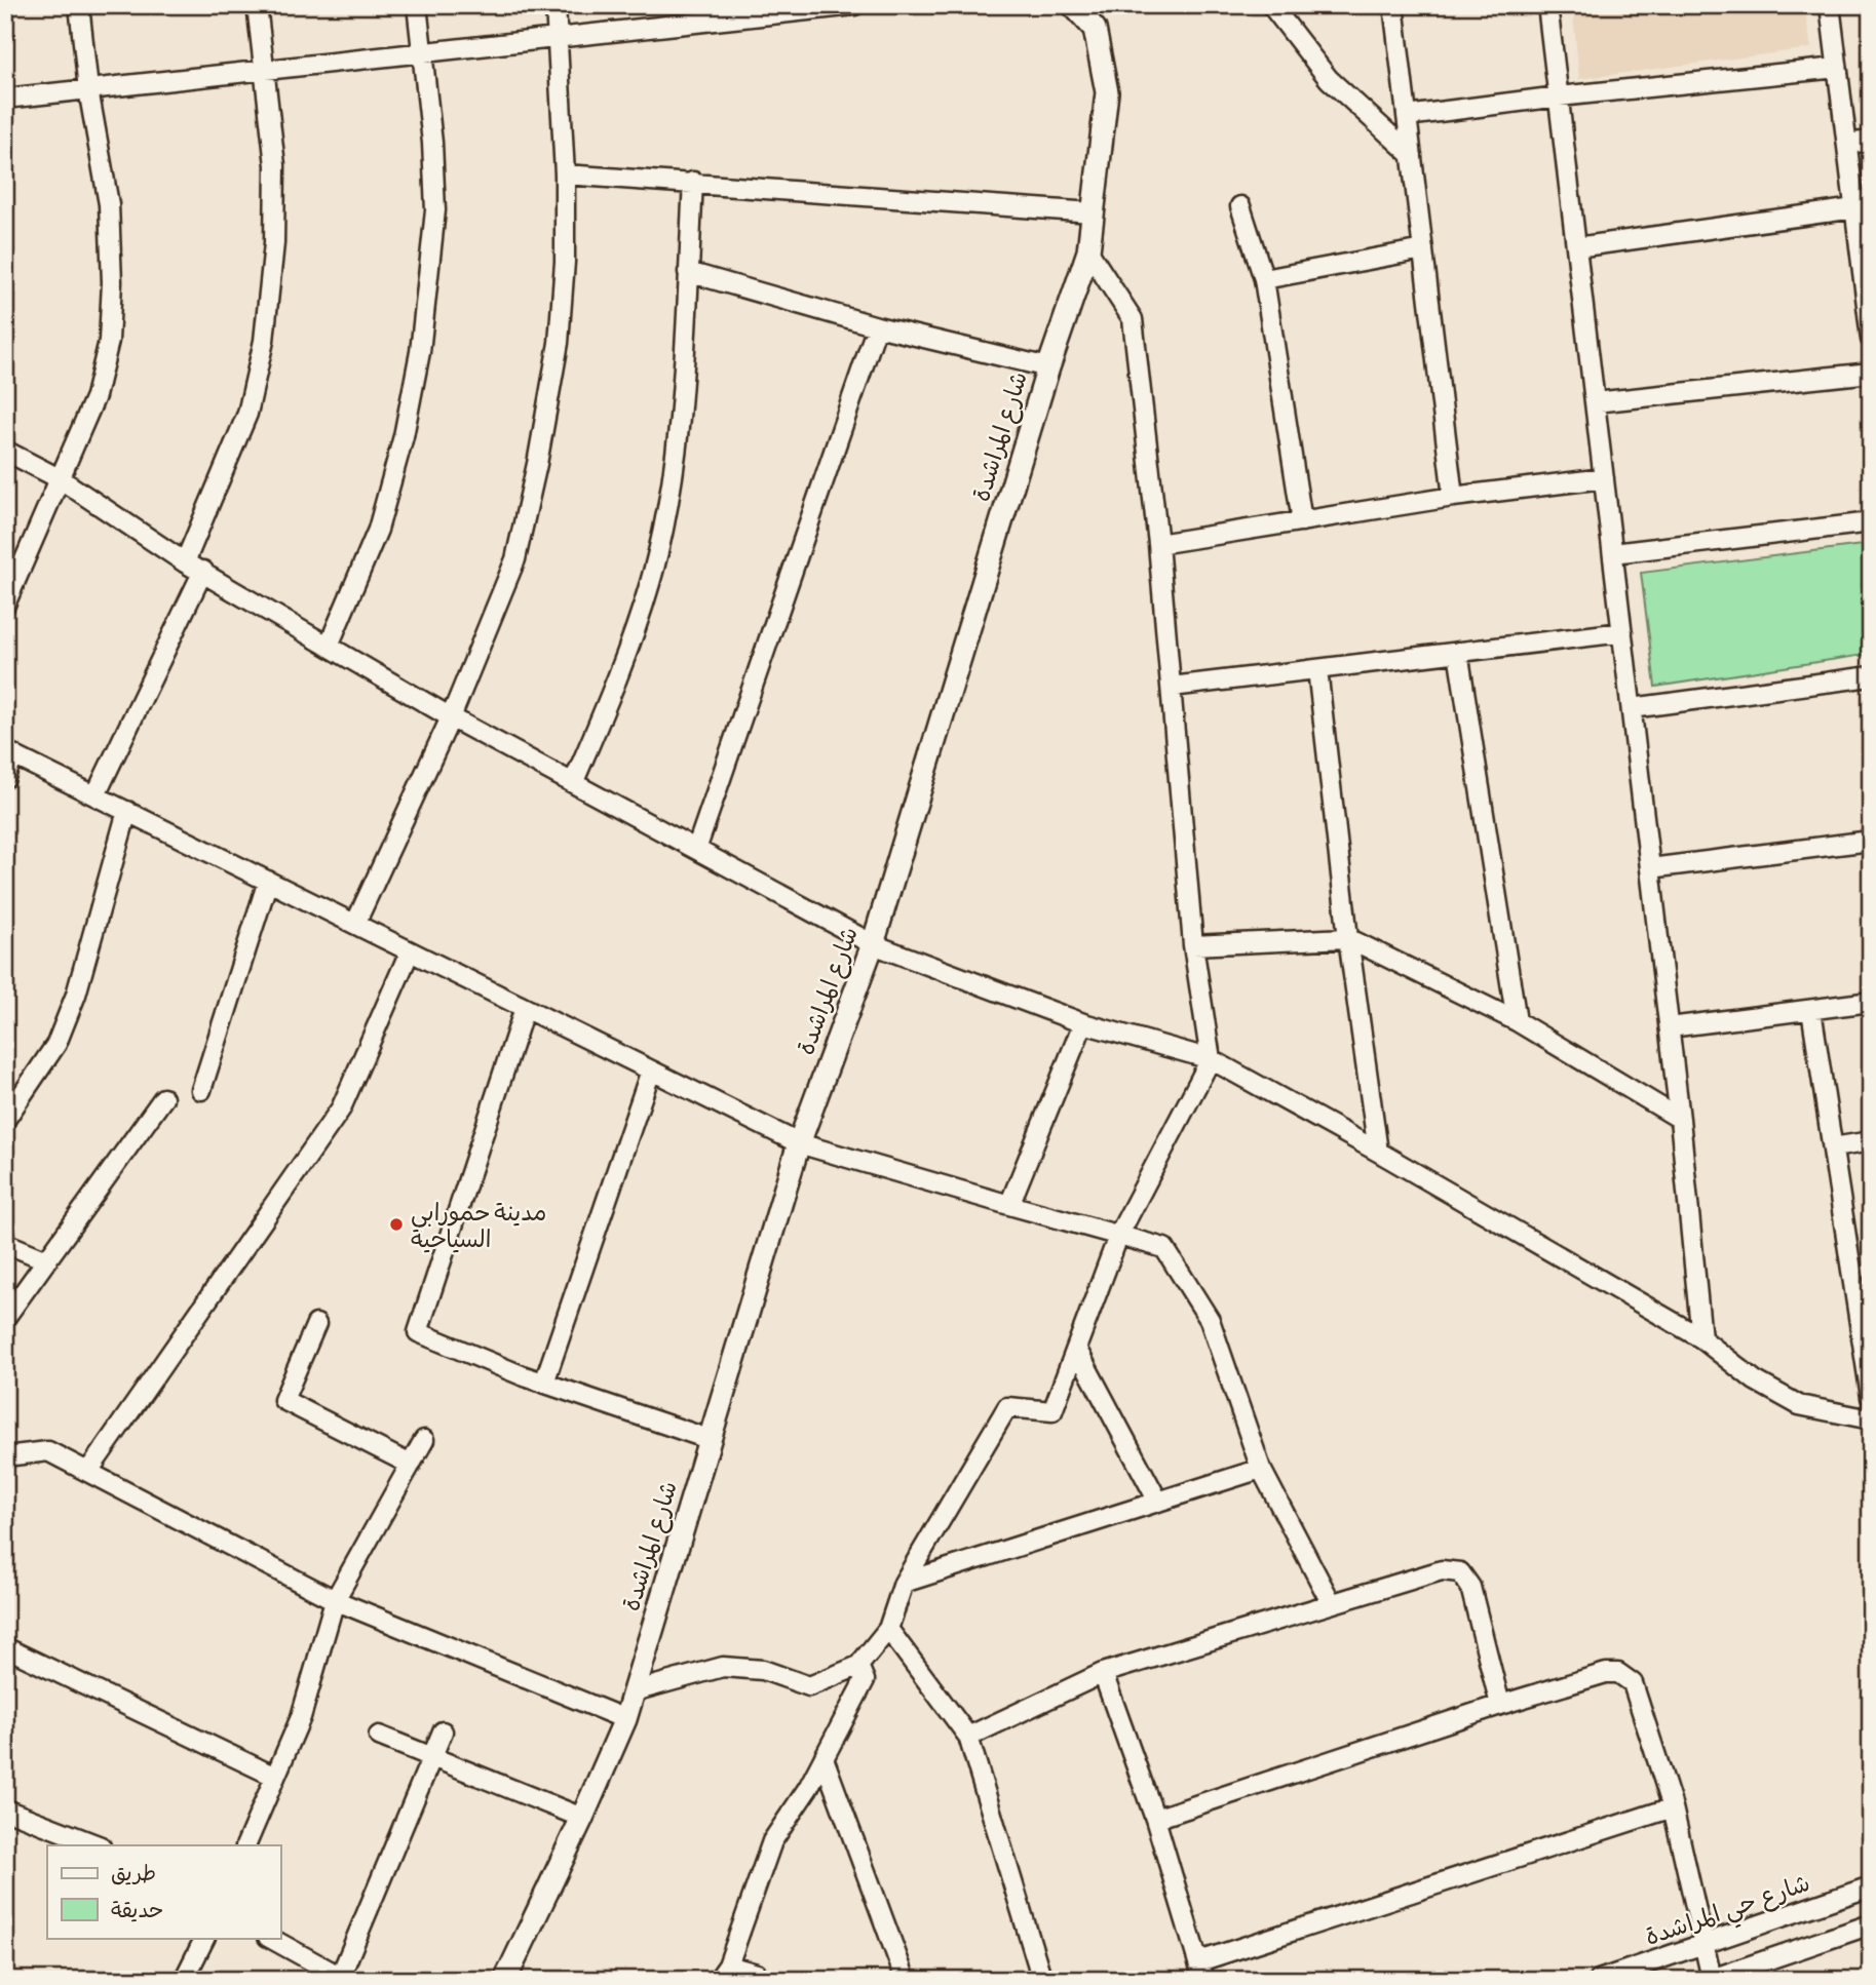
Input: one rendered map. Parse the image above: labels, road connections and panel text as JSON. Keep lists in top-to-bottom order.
{
  "streets": {
    "street": ["شارع المراشدة", "شارع حي المراشدة"]
  },
  "places": ["مدينة حمورابي السياحية"],
  "legend": ["طريق", "حديقة"]
}
